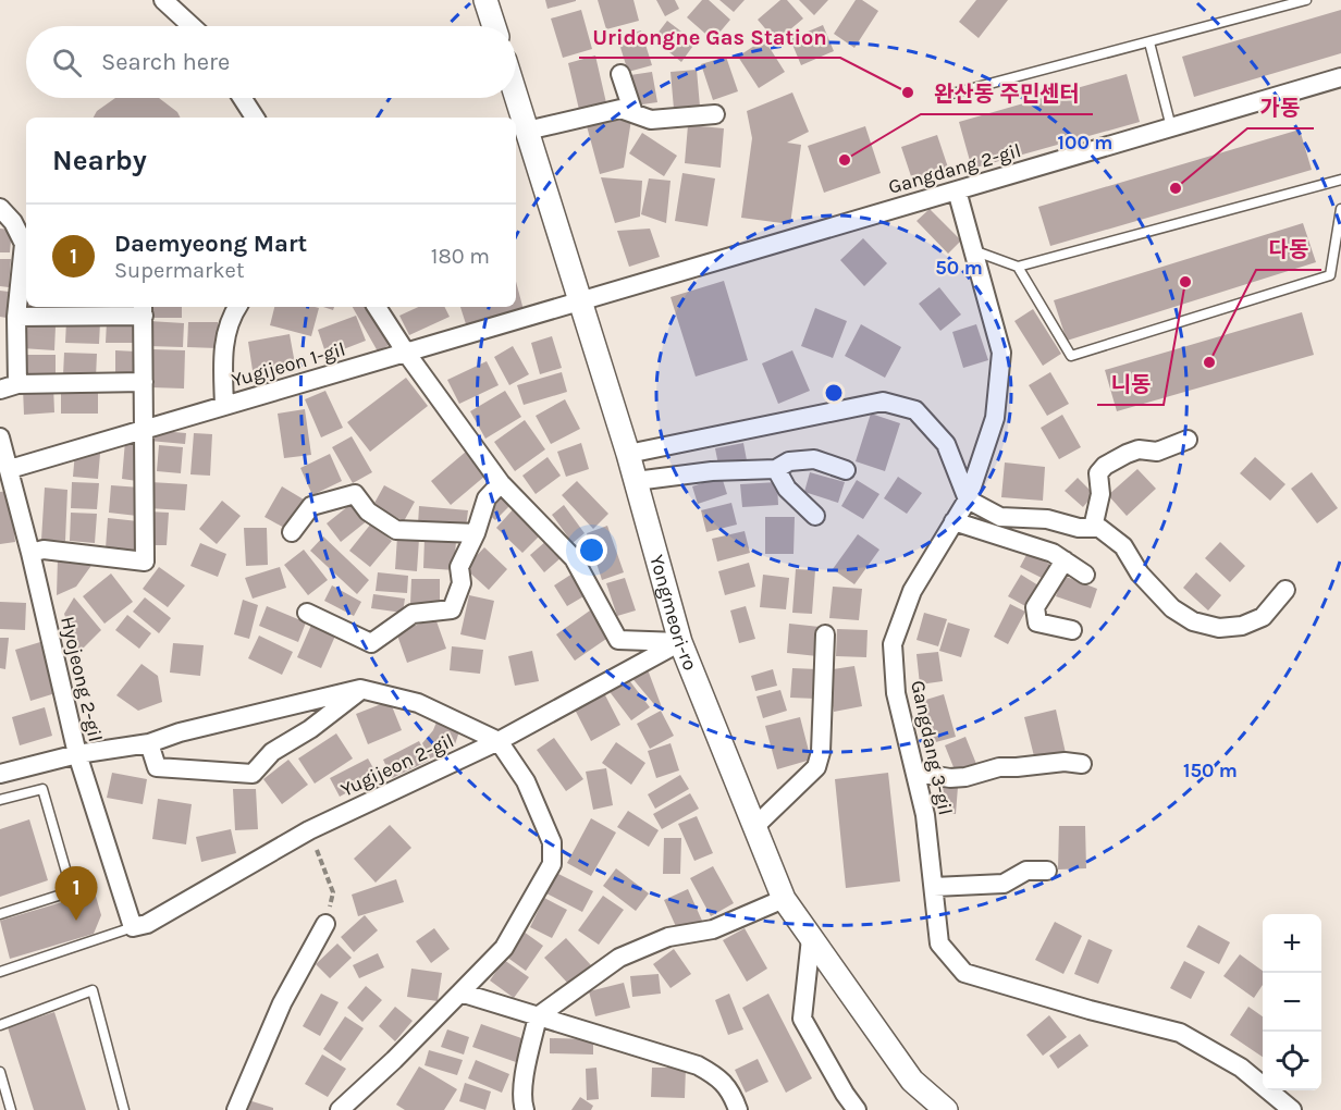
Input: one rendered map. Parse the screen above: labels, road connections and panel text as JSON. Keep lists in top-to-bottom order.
{
  "streets": {
    "street": [
      "Gangdang 2-gil",
      "Yugijeon 1-gil",
      "Yongmeori-ro",
      "Hyojeong 2-gil",
      "Gangdang 3-gil",
      "Yugijeon 2-gil"
    ]
  },
  "crossings": [
    ["Gangdang 2-gil", "Yugijeon 1-gil"],
    ["Gangdang 2-gil", "Yongmeori-ro"],
    ["Gangdang 2-gil", "Gangdang 3-gil"],
    ["Yugijeon 1-gil", "Yongmeori-ro"],
    ["Yugijeon 1-gil", "Hyojeong 2-gil"],
    ["Yongmeori-ro", "Yugijeon 2-gil"],
    ["Hyojeong 2-gil", "Yugijeon 2-gil"]
  ],
  "places": [
    "Uridongne Gas Station",
    "완산동 주민센터",
    "가동",
    "니동",
    "다동"
  ],
  "page": {
    "search": "Search here",
    "heading": "Nearby",
    "list": [
      {
        "mark": "1",
        "name": "Daemyeong Mart",
        "note": "Supermarket",
        "value": "180 m"
      }
    ],
    "pins": "1",
    "map_buttons": ["+", "−"]
  },
  "rings": ["100 m", "50 m", "150 m"]
}
